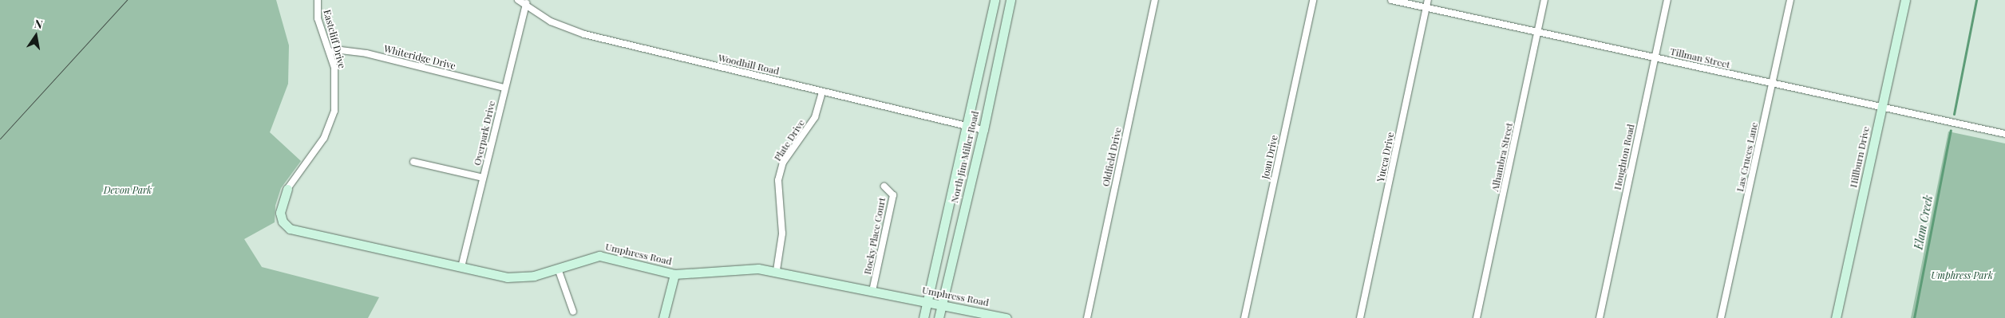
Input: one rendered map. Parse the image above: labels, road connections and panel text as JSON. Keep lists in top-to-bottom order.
{
  "streets": {
    "street": [
      "Eastcliff Drive",
      "Whiteridge Drive",
      "Tillman Street",
      "Woodhill Road",
      "Overpark Drive",
      "Plate Drive",
      "North Jim Miller Road",
      "Oldfield Drive",
      "Joan Drive",
      "Yucca Drive",
      "Alhambra Street",
      "Houghton Road",
      "Las Cruces Lane",
      "Hillburn Drive",
      "Rocky Place Court",
      "Umphress Road"
    ]
  },
  "crossings": [
    ["Eastcliff Drive", "Whiteridge Drive"],
    ["Eastcliff Drive", "Umphress Road"],
    ["Whiteridge Drive", "Overpark Drive"],
    ["Tillman Street", "Yucca Drive"],
    ["Tillman Street", "Alhambra Street"],
    ["Tillman Street", "Houghton Road"],
    ["Tillman Street", "Las Cruces Lane"],
    ["Tillman Street", "Hillburn Drive"],
    ["Woodhill Road", "Overpark Drive"],
    ["Woodhill Road", "Plate Drive"],
    ["Woodhill Road", "North Jim Miller Road"],
    ["Overpark Drive", "Umphress Road"],
    ["Plate Drive", "Umphress Road"],
    ["North Jim Miller Road", "Umphress Road"],
    ["Rocky Place Court", "Umphress Road"]
  ],
  "water": ["Elam Creek"],
  "parks": ["Devon Park", "Umphress Park"],
  "north": "top"
}
